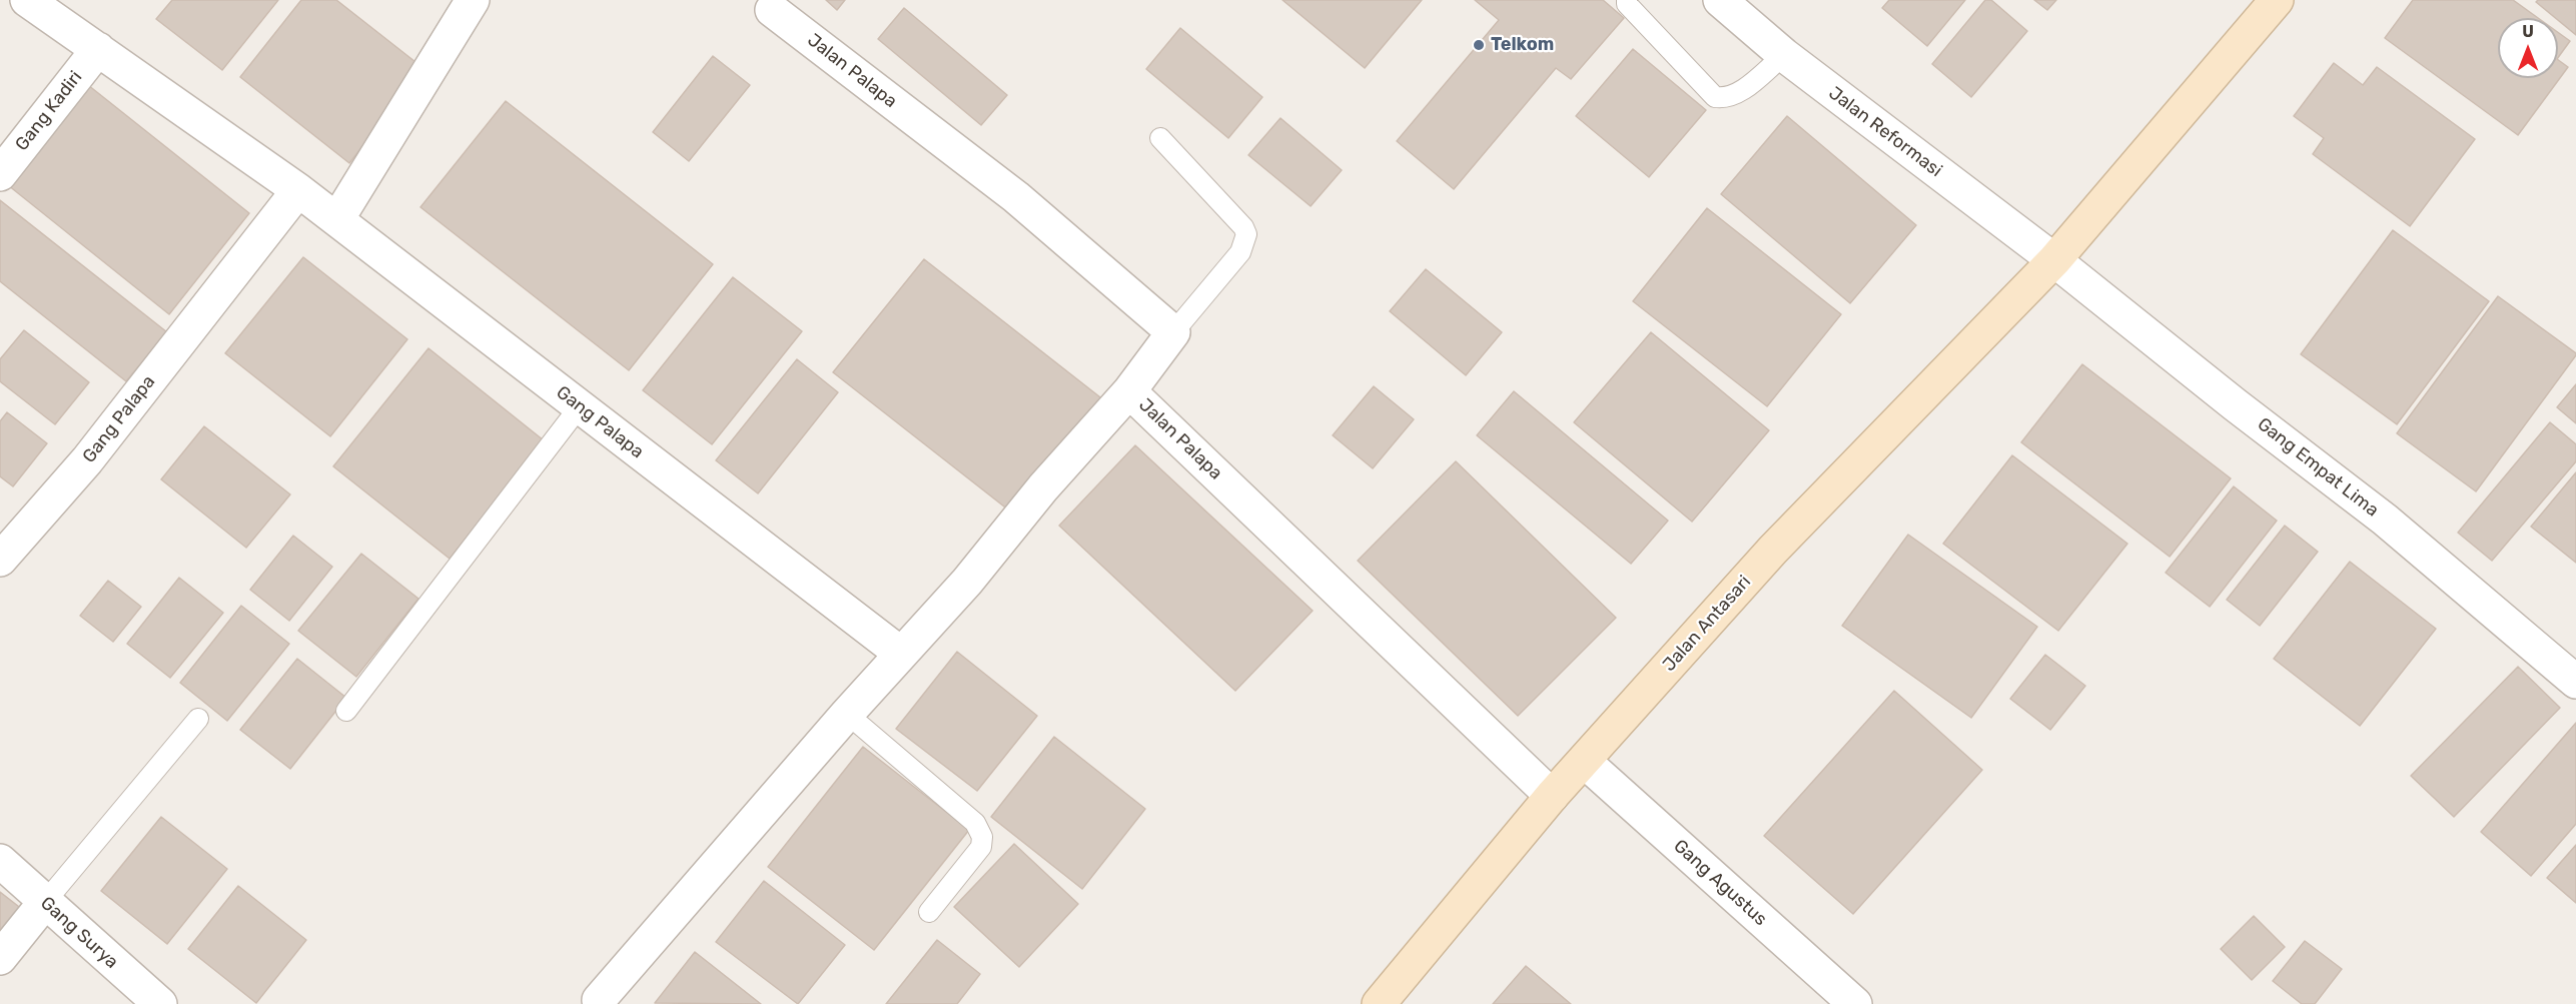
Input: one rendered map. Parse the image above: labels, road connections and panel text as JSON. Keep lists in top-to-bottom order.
{
  "streets": {
    "street": [
      "Jalan Palapa",
      "Gang Kadiri",
      "Jalan Reformasi",
      "Gang Palapa",
      "Gang Empat Lima",
      "Jalan Antasari",
      "Gang Agustus",
      "Gang Surya"
    ]
  },
  "crossings": [
    ["Jalan Palapa", "Jalan Antasari"],
    ["Gang Kadiri", "Gang Palapa"],
    ["Jalan Reformasi", "Gang Empat Lima"],
    ["Jalan Reformasi", "Jalan Antasari"],
    ["Gang Empat Lima", "Jalan Antasari"],
    ["Jalan Antasari", "Gang Agustus"]
  ],
  "places": ["Telkom"],
  "north": "top"
}
